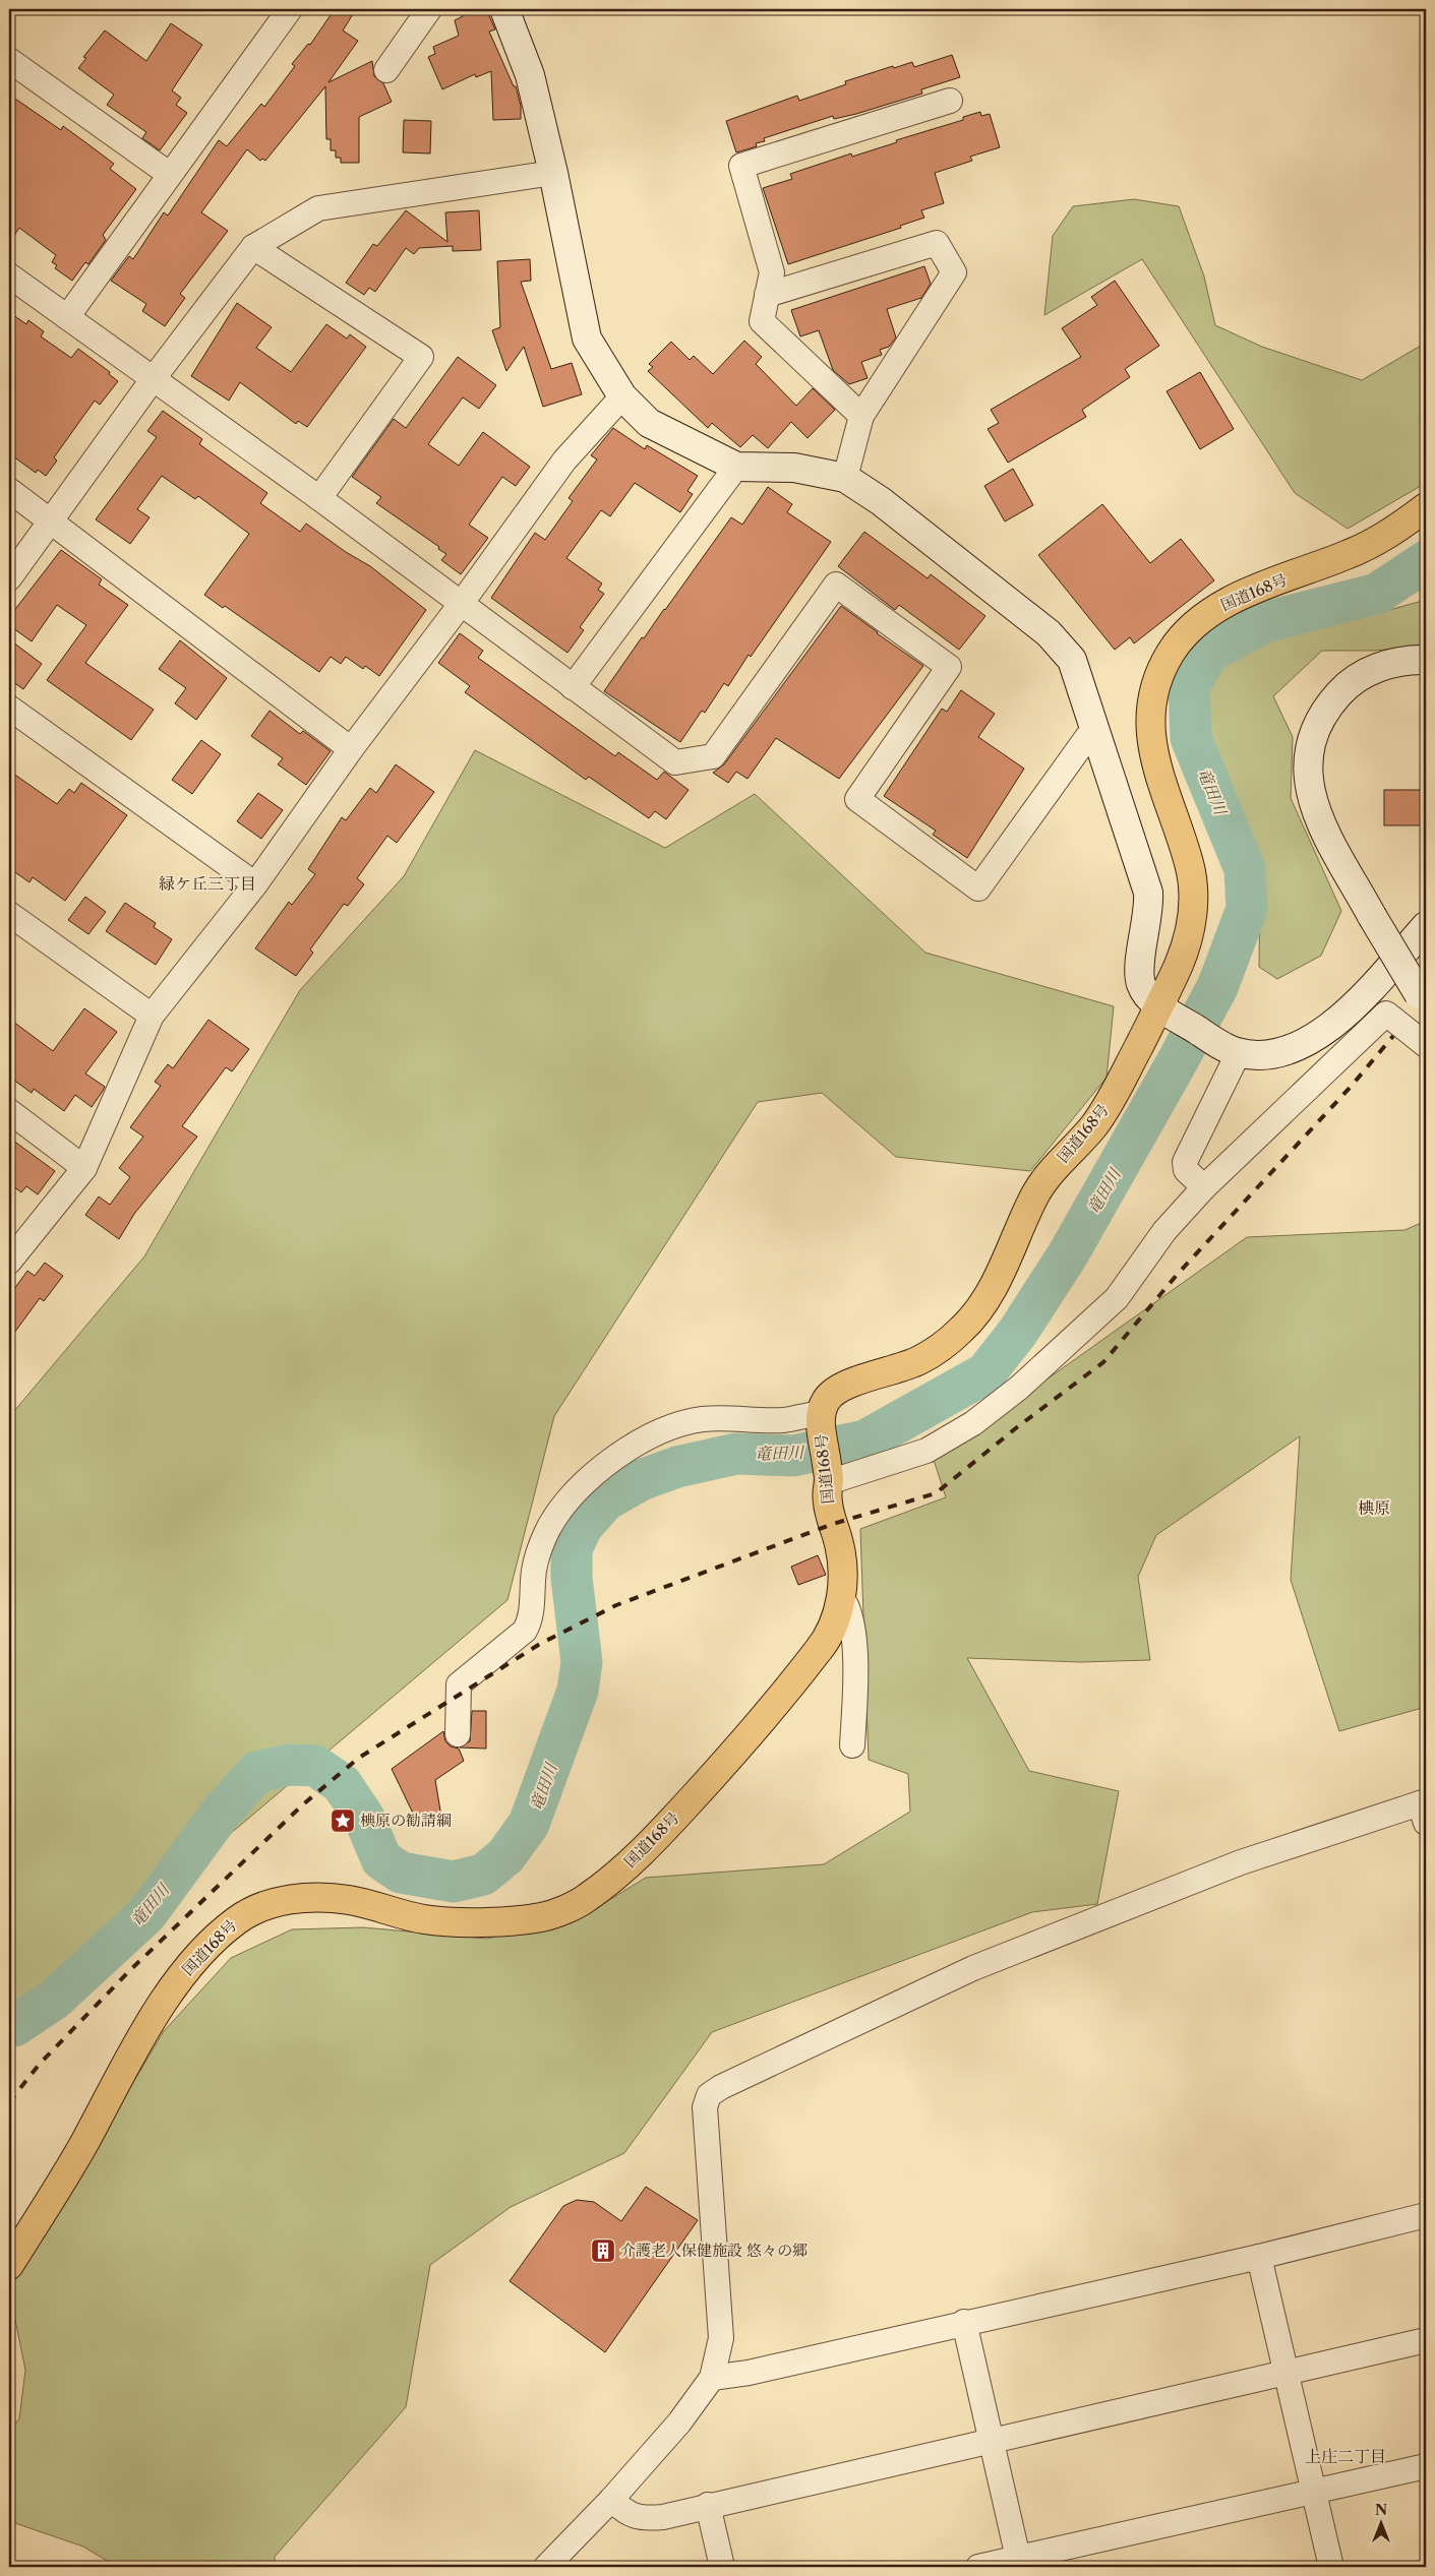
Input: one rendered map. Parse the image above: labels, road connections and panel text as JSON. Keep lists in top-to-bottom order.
{
  "streets": {
    "highway": ["国道168号"]
  },
  "districts": ["緑ケ丘三丁目", "椣原", "上庄二丁目"],
  "water": ["竜田川"],
  "places": {
    "place": ["椣原の勧請綱"],
    "building": ["介護老人保健施設 悠々の郷"]
  },
  "north": "top"
}
